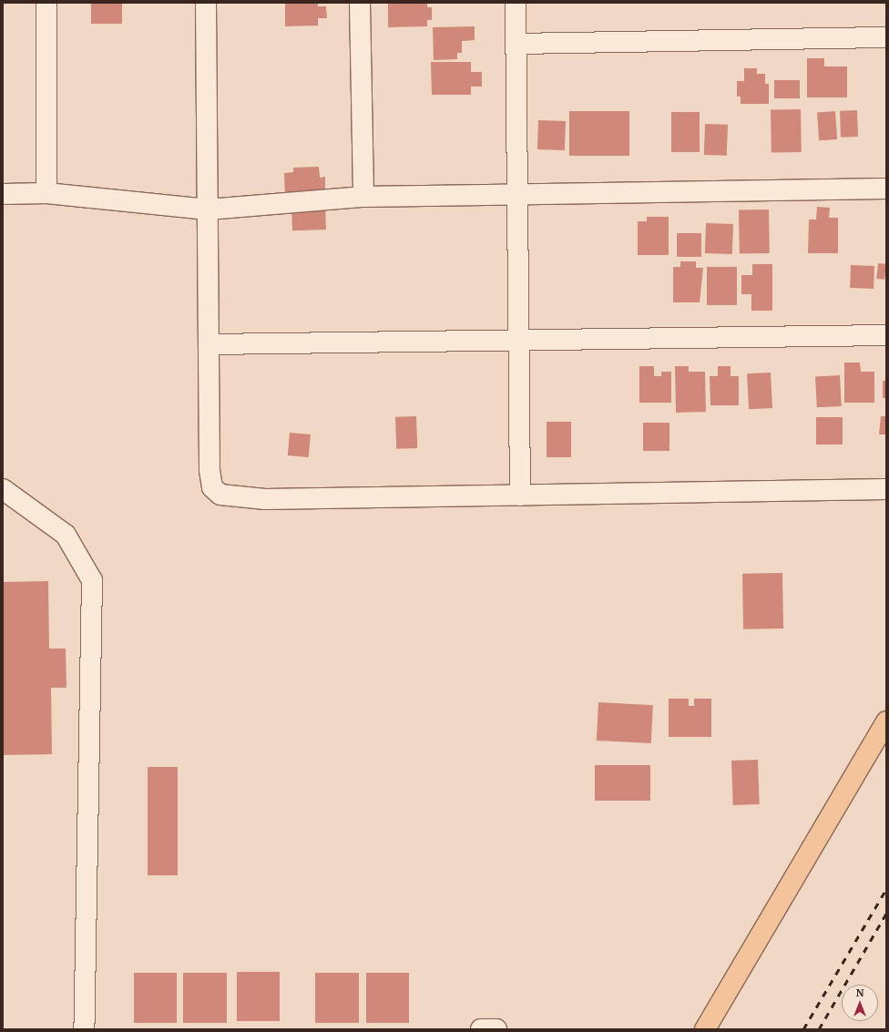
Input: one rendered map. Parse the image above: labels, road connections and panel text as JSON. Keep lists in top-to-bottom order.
{
  "north": "top"
}
